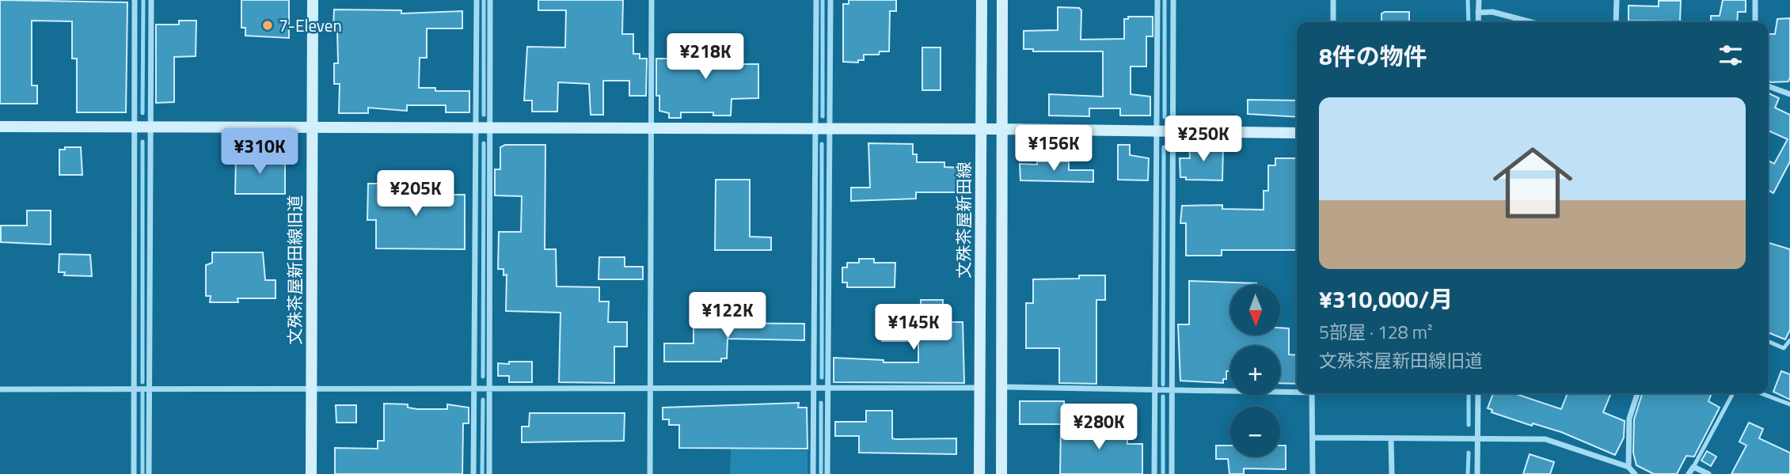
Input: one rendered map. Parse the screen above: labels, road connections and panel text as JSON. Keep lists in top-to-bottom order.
{
  "streets": {
    "street": ["文殊茶屋新田線", "文殊茶屋新田線旧道"]
  },
  "places": ["7-Eleven"],
  "north": "bottom",
  "page": {
    "heading": "8件の物件",
    "price": [
      "¥218K",
      "¥250K",
      "¥156K",
      "¥310K",
      "¥205K",
      "¥122K",
      "¥145K",
      "¥280K"
    ],
    "list": [
      {
        "name": "¥310,000/月",
        "note": "5部屋 · 128 m² · 文殊茶屋新田線旧道"
      }
    ],
    "map_buttons": ["+", "−"]
  }
}
